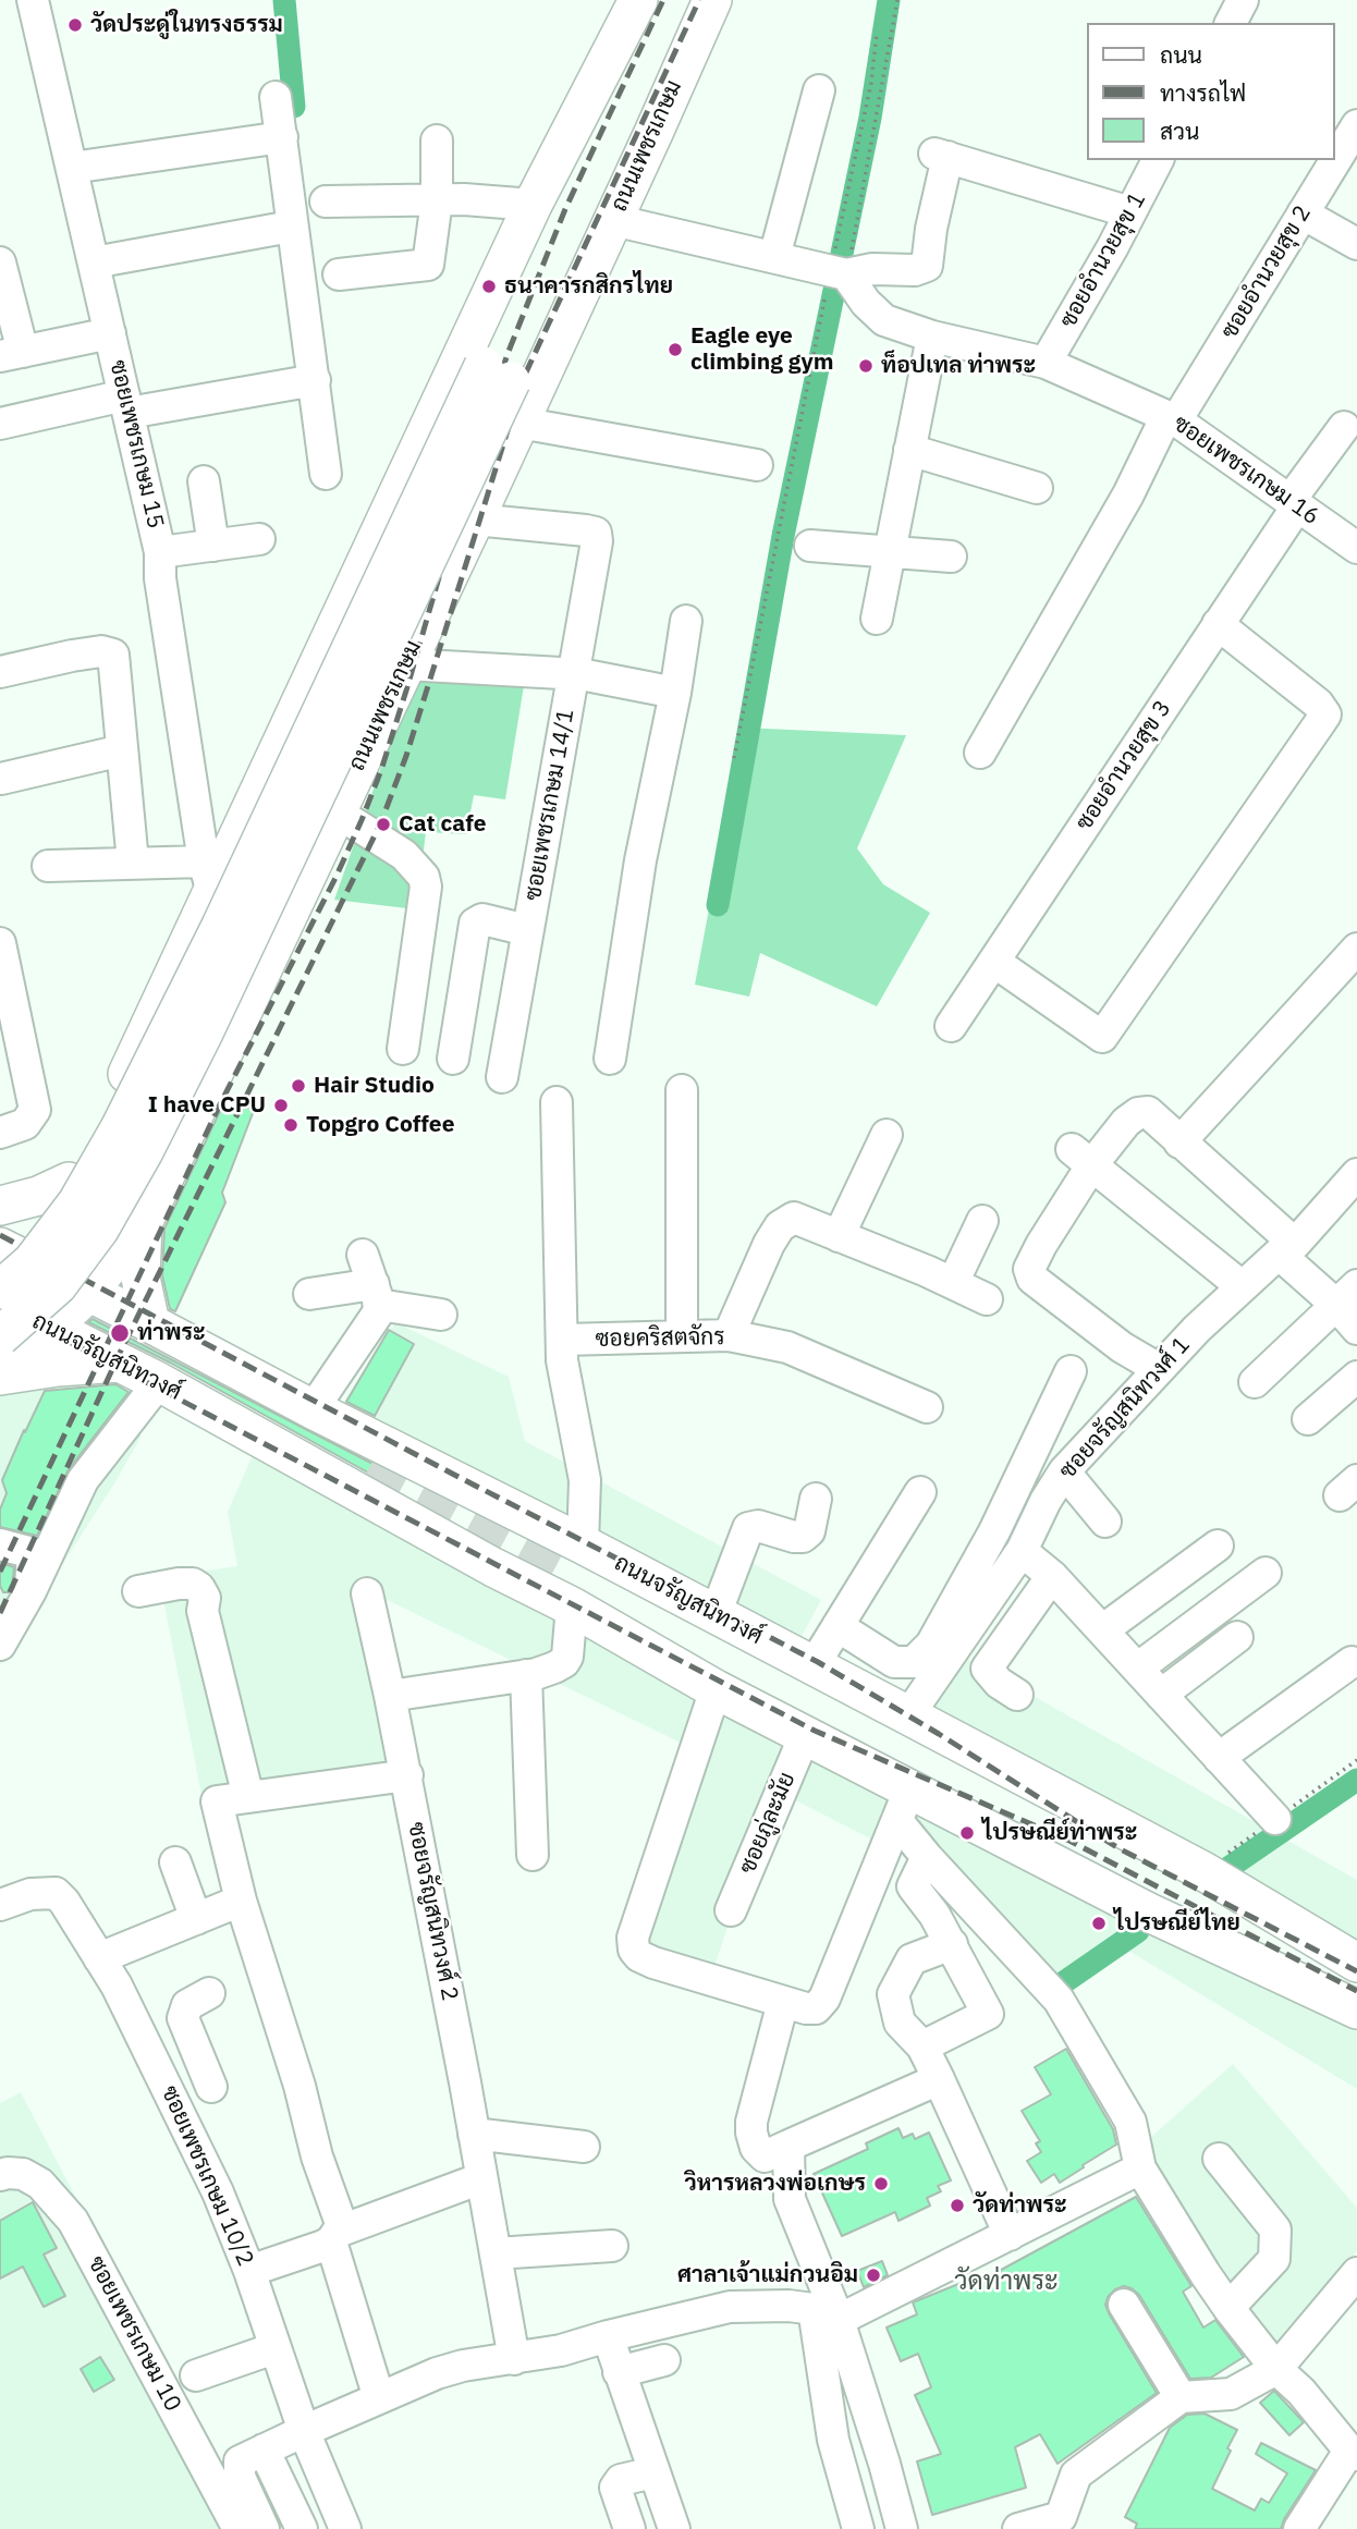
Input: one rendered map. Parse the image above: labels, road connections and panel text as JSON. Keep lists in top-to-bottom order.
{
  "streets": {
    "main road": ["ถนนเพชรเกษม", "ถนนจรัญสนิทวงศ์"],
    "street": [
      "ซอยอำนวยสุข 1",
      "ซอยอำนวยสุข 2",
      "ซอยเพชรเกษม 15",
      "ซอยเพชรเกษม 16",
      "ซอยอำนวยสุข 3",
      "ซอยเพชรเกษม 14/1",
      "ซอยคริสตจักร",
      "ซอยจรัญสนิทวงศ์ 1",
      "ซอยภู่ละมัย",
      "ซอยจรัญสนิทวงศ์ 2",
      "ซอยเพชรเกษม 10/2",
      "ซอยเพชรเกษม 10"
    ]
  },
  "crossings": [
    ["ถนนเพชรเกษม", "ซอยเพชรเกษม 14/1"],
    ["ถนนเพชรเกษม", "ถนนจรัญสนิทวงศ์"],
    ["ซอยอำนวยสุข 1", "ซอยเพชรเกษม 16"],
    ["ซอยอำนวยสุข 2", "ซอยเพชรเกษม 16"],
    ["ซอยเพชรเกษม 16", "ซอยอำนวยสุข 3"],
    ["ซอยคริสตจักร", "ถนนจรัญสนิทวงศ์"],
    ["ถนนจรัญสนิทวงศ์", "ซอยจรัญสนิทวงศ์ 1"],
    ["ถนนจรัญสนิทวงศ์", "ซอยภู่ละมัย"]
  ],
  "districts": ["วัดท่าพระ"],
  "places": [
    "วัดประดู่ในทรงธรรม",
    "ธนาคารกสิกรไทย",
    "Eagle eye climbing gym",
    "ท็อปเทล ท่าพระ",
    "Cat cafe",
    "Hair Studio",
    "I have CPU",
    "Topgro Coffee",
    "ท่าพระ",
    "ไปรษณีย์ท่าพระ",
    "ไปรษณีย์ไทย",
    "วิหารหลวงพ่อเกษร",
    "วัดท่าพระ",
    "ศาลาเจ้าแม่กวนอิม"
  ],
  "legend": ["ถนน", "ทางรถไฟ", "สวน"]
}
